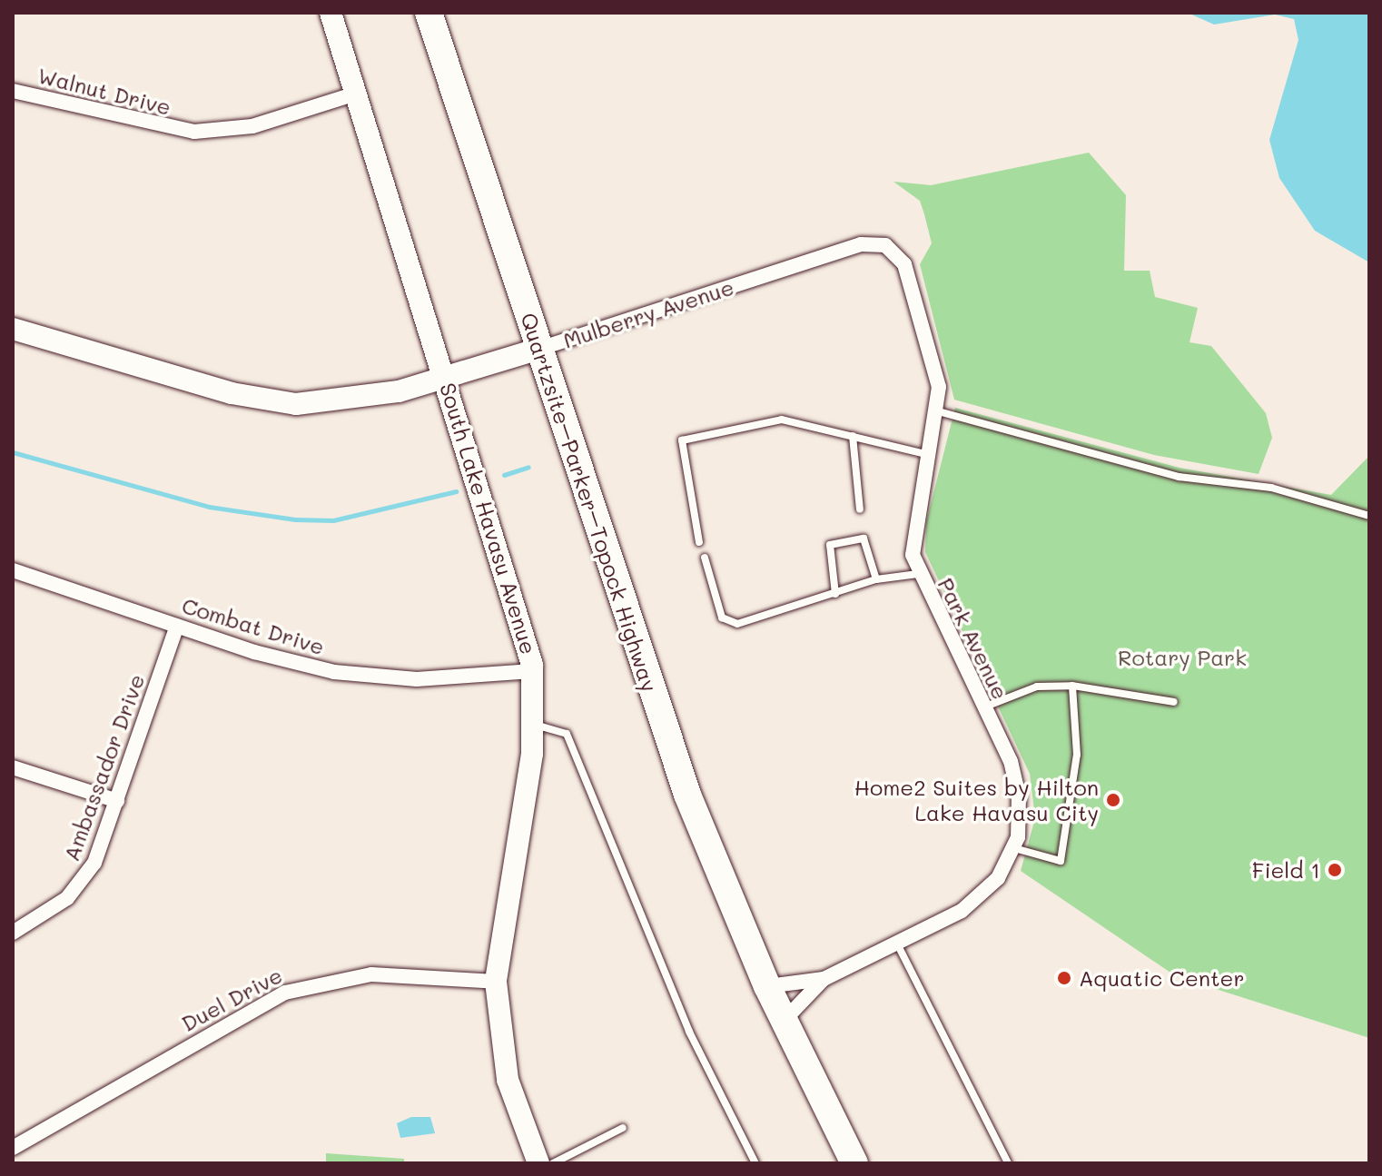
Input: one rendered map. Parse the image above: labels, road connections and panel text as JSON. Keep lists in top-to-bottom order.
{
  "streets": {
    "highway": ["Quartzsite–Parker–Topock Highway"],
    "main road": ["Mulberry Avenue", "South Lake Havasu Avenue"],
    "street": [
      "Walnut Drive",
      "Combat Drive",
      "Park Avenue",
      "Ambassador Drive",
      "Duel Drive"
    ]
  },
  "crossings": [
    ["Walnut Drive", "South Lake Havasu Avenue"],
    ["Mulberry Avenue", "Quartzsite–Parker–Topock Highway"],
    ["Mulberry Avenue", "South Lake Havasu Avenue"],
    ["Mulberry Avenue", "Park Avenue"],
    ["South Lake Havasu Avenue", "Combat Drive"],
    ["South Lake Havasu Avenue", "Duel Drive"],
    ["Combat Drive", "Ambassador Drive"]
  ],
  "parks": ["Rotary Park"],
  "places": ["Home2 Suites by Hilton Lake Havasu City", "Field 1", "Aquatic Center"]
}
